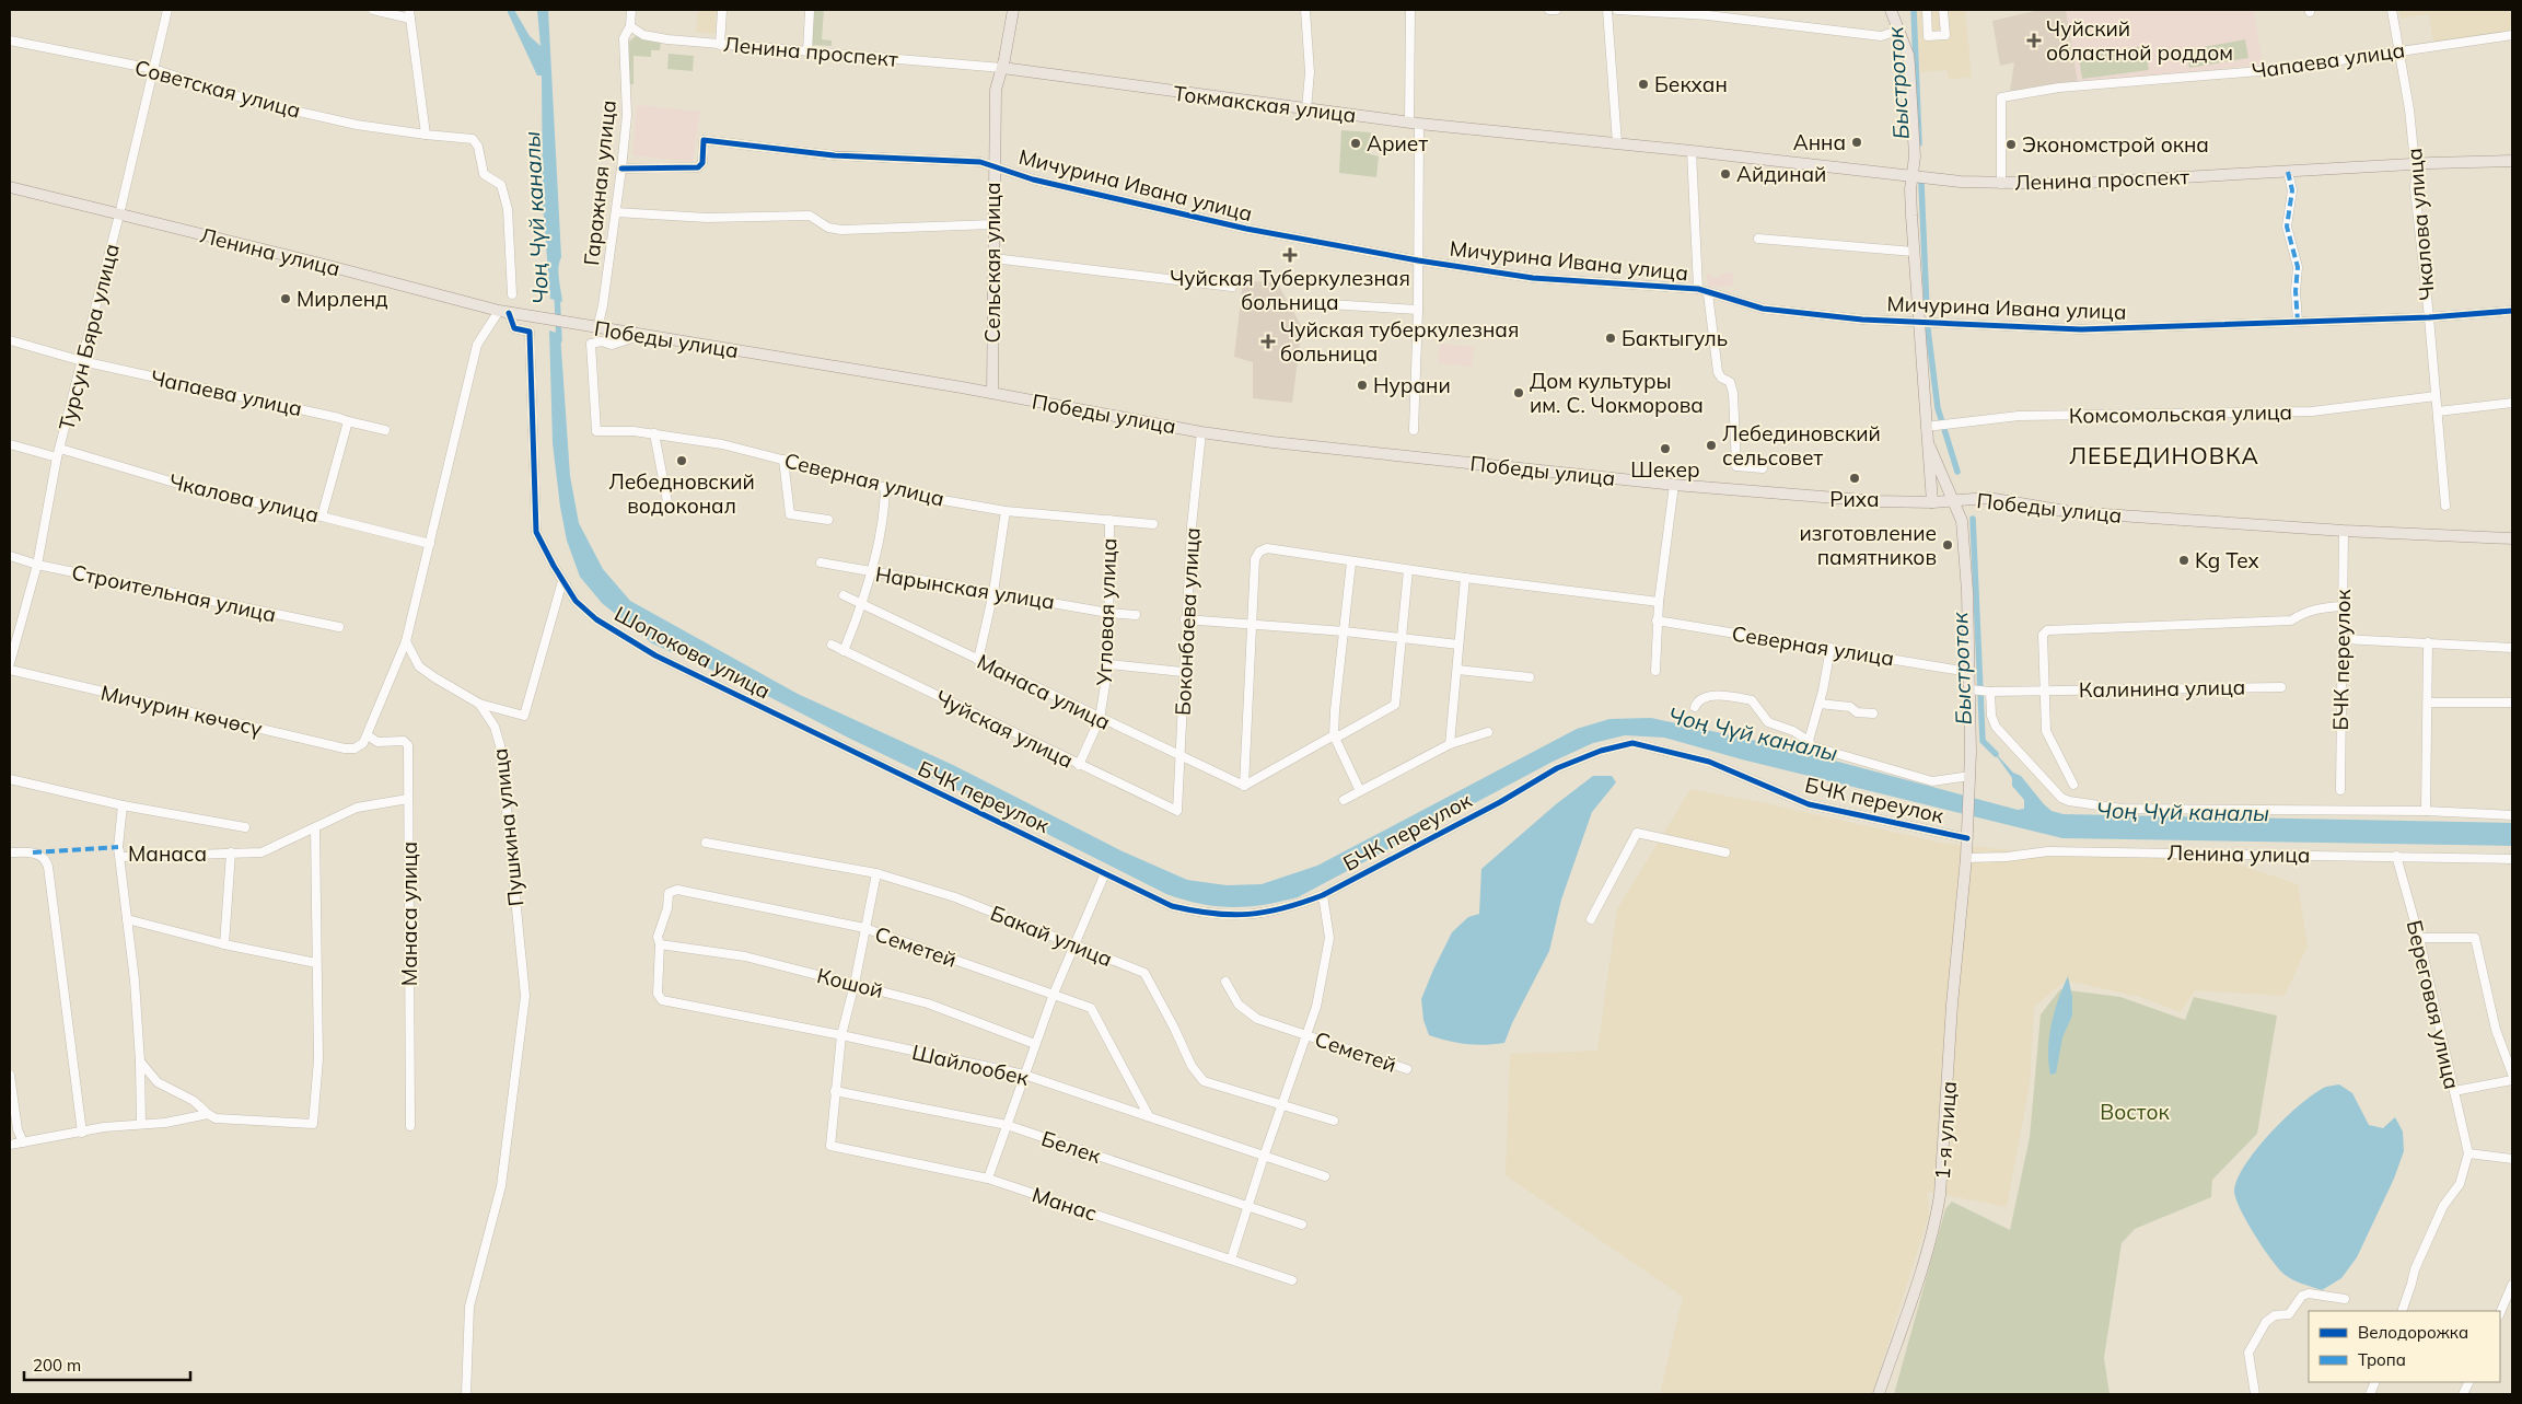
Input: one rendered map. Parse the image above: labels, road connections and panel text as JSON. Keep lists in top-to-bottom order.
{
  "streets": {
    "main road": [
      "Ленина проспект",
      "Токмакская улица",
      "Ленина улица",
      "Сельская улица",
      "Победы улица",
      "1-я улица"
    ],
    "street": [
      "Чапаева улица",
      "Советская улица",
      "Гаражная улица",
      "Мичурина Ивана улица",
      "Чкалова улица",
      "Турсун Бяра улица",
      "Комсомольская улица",
      "Северная улица",
      "Нарынская улица",
      "Строительная улица",
      "Угловая улица",
      "Боконбаева улица",
      "Шопокова улица",
      "БЧК переулок",
      "Калинина улица",
      "Манаса улица",
      "Мичурин көчөсү",
      "Чуйская улица",
      "Пушкина улица",
      "Манаса",
      "Бакай улица",
      "Семетей",
      "Кошой",
      "Береговая улица",
      "Шайлообек",
      "Белек",
      "Манас"
    ]
  },
  "crossings": [
    ["Ленина проспект", "Чапаева улица"],
    ["Ленина проспект", "Токмакская улица"],
    ["Ленина проспект", "Гаражная улица"],
    ["Ленина проспект", "Чкалова улица"],
    ["Ленина проспект", "Сельская улица"],
    ["Чапаева улица", "Чкалова улица"],
    ["Чапаева улица", "Турсун Бяра улица"],
    ["Советская улица", "Турсун Бяра улица"],
    ["Токмакская улица", "Сельская улица"],
    ["Гаражная улица", "Мичурина Ивана улица"],
    ["Гаражная улица", "Победы улица"],
    ["Мичурина Ивана улица", "Чкалова улица"],
    ["Мичурина Ивана улица", "Сельская улица"],
    ["Чкалова улица", "Турсун Бяра улица"],
    ["Чкалова улица", "Комсомольская улица"],
    ["Ленина улица", "Турсун Бяра улица"],
    ["Ленина улица", "Победы улица"],
    ["Ленина улица", "Шопокова улица"],
    ["Ленина улица", "Береговая улица"],
    ["Ленина улица", "1-я улица"],
    ["Сельская улица", "Победы улица"],
    ["Турсун Бяра улица", "Строительная улица"],
    ["Победы улица", "Северная улица"],
    ["Победы улица", "Боконбаева улица"],
    ["Победы улица", "БЧК переулок"],
    ["Северная улица", "Угловая улица"],
    ["Нарынская улица", "Угловая улица"],
    ["Угловая улица", "Манаса улица"],
    ["Угловая улица", "Чуйская улица"],
    ["Боконбаева улица", "Манаса улица"],
    ["Боконбаева улица", "Чуйская улица"],
    ["Шопокова улица", "БЧК переулок"],
    ["БЧК переулок", "1-я улица"],
    ["Манаса улица", "Мичурин көчөсү"],
    ["Манаса улица", "Манаса"],
    ["Семетей", "Кошой"],
    ["Семетей", "Шайлообек"],
    ["Кошой", "Шайлообек"],
    ["Белек", "Манас"]
  ],
  "districts": ["ЛЕБЕДИНОВКА"],
  "water": ["Быстроток", "Чоң Чүй каналы"],
  "parks": ["Восток"],
  "places": {
    "health": ["Чуйский областной роддом", "Чуйская Туберкулезная больница", "Чуйская туберкулезная больница"],
    "other": [
      "Бекхан",
      "Анна",
      "Ариет",
      "Экономстрой окна",
      "Айдинай",
      "Мирленд",
      "Бактыгуль",
      "Нурани",
      "Дом культуры им. С. Чокморова",
      "Лебединовский сельсовет",
      "Шекер",
      "Лебедновский водоконал",
      "Риха",
      "изготовление памятников",
      "Kg Tex"
    ]
  },
  "legend": ["Велодорожка", "Тропа"],
  "scale_bar": "200 m"
}
